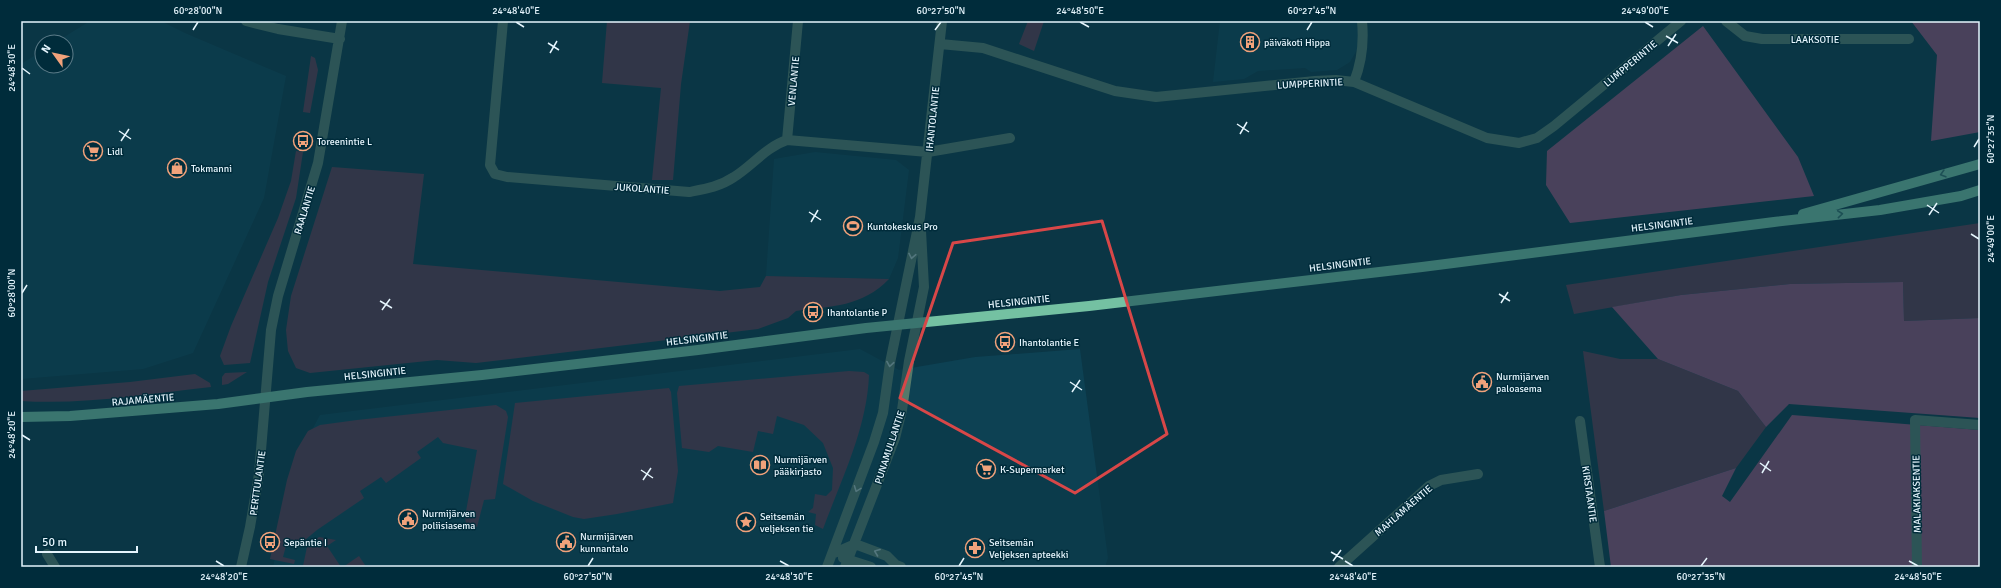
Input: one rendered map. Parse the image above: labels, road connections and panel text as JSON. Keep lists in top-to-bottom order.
{
  "streets": {
    "main road": ["HELSINGINTIE", "RAJAMÄENTIE"],
    "street": [
      "LAAKSOTIE",
      "LUMPPERINTIE",
      "VENLANTIE",
      "IHANTOLANTIE",
      "JUKOLANTIE",
      "RAALANTIE",
      "PUNAMULLANTIE",
      "PERTTULANTIE",
      "KIRSTAANTIE",
      "MALAKIAKSENTIE",
      "MAHLAMÄENTIE"
    ]
  },
  "crossings": [
    ["LUMPPERINTIE", "IHANTOLANTIE"],
    ["VENLANTIE", "JUKOLANTIE"],
    ["IHANTOLANTIE", "JUKOLANTIE"],
    ["IHANTOLANTIE", "HELSINGINTIE"],
    ["IHANTOLANTIE", "PUNAMULLANTIE"],
    ["RAALANTIE", "HELSINGINTIE"],
    ["RAALANTIE", "RAJAMÄENTIE"],
    ["RAALANTIE", "PERTTULANTIE"],
    ["HELSINGINTIE", "RAJAMÄENTIE"],
    ["HELSINGINTIE", "PUNAMULLANTIE"],
    ["HELSINGINTIE", "PERTTULANTIE"],
    ["RAJAMÄENTIE", "PERTTULANTIE"]
  ],
  "places": {
    "building": ["päiväkoti Hippa"],
    "bus stop": [
      "Toreenintie L",
      "Ihantolantie P",
      "Ihantolantie E",
      "Sepäntie I"
    ],
    "supermarket": ["Lidl", "K-Supermarket"],
    "shop": ["Tokmanni"],
    "sports": ["Kuntokeskus Pro"],
    "public building": ["Nurmijärven paloasema", "Nurmijärven poliisiasema", "Nurmijärven kunnantalo"],
    "library": ["Nurmijärven pääkirjasto"],
    "place": ["Seitsemän veljeksen tie"],
    "pharmacy": ["Seitsemän Veljeksen apteekki"]
  },
  "scale_bar": "50 m",
  "north": "top left",
  "coordinates": [
    "60°28'00\"N",
    "24°48'40\"E",
    "60°27'50\"N",
    "24°48'50\"E",
    "60°27'45\"N",
    "24°49'00\"E",
    "24°48'30\"E",
    "60°27'35\"N",
    "24°48'20\"E"
  ]
}
